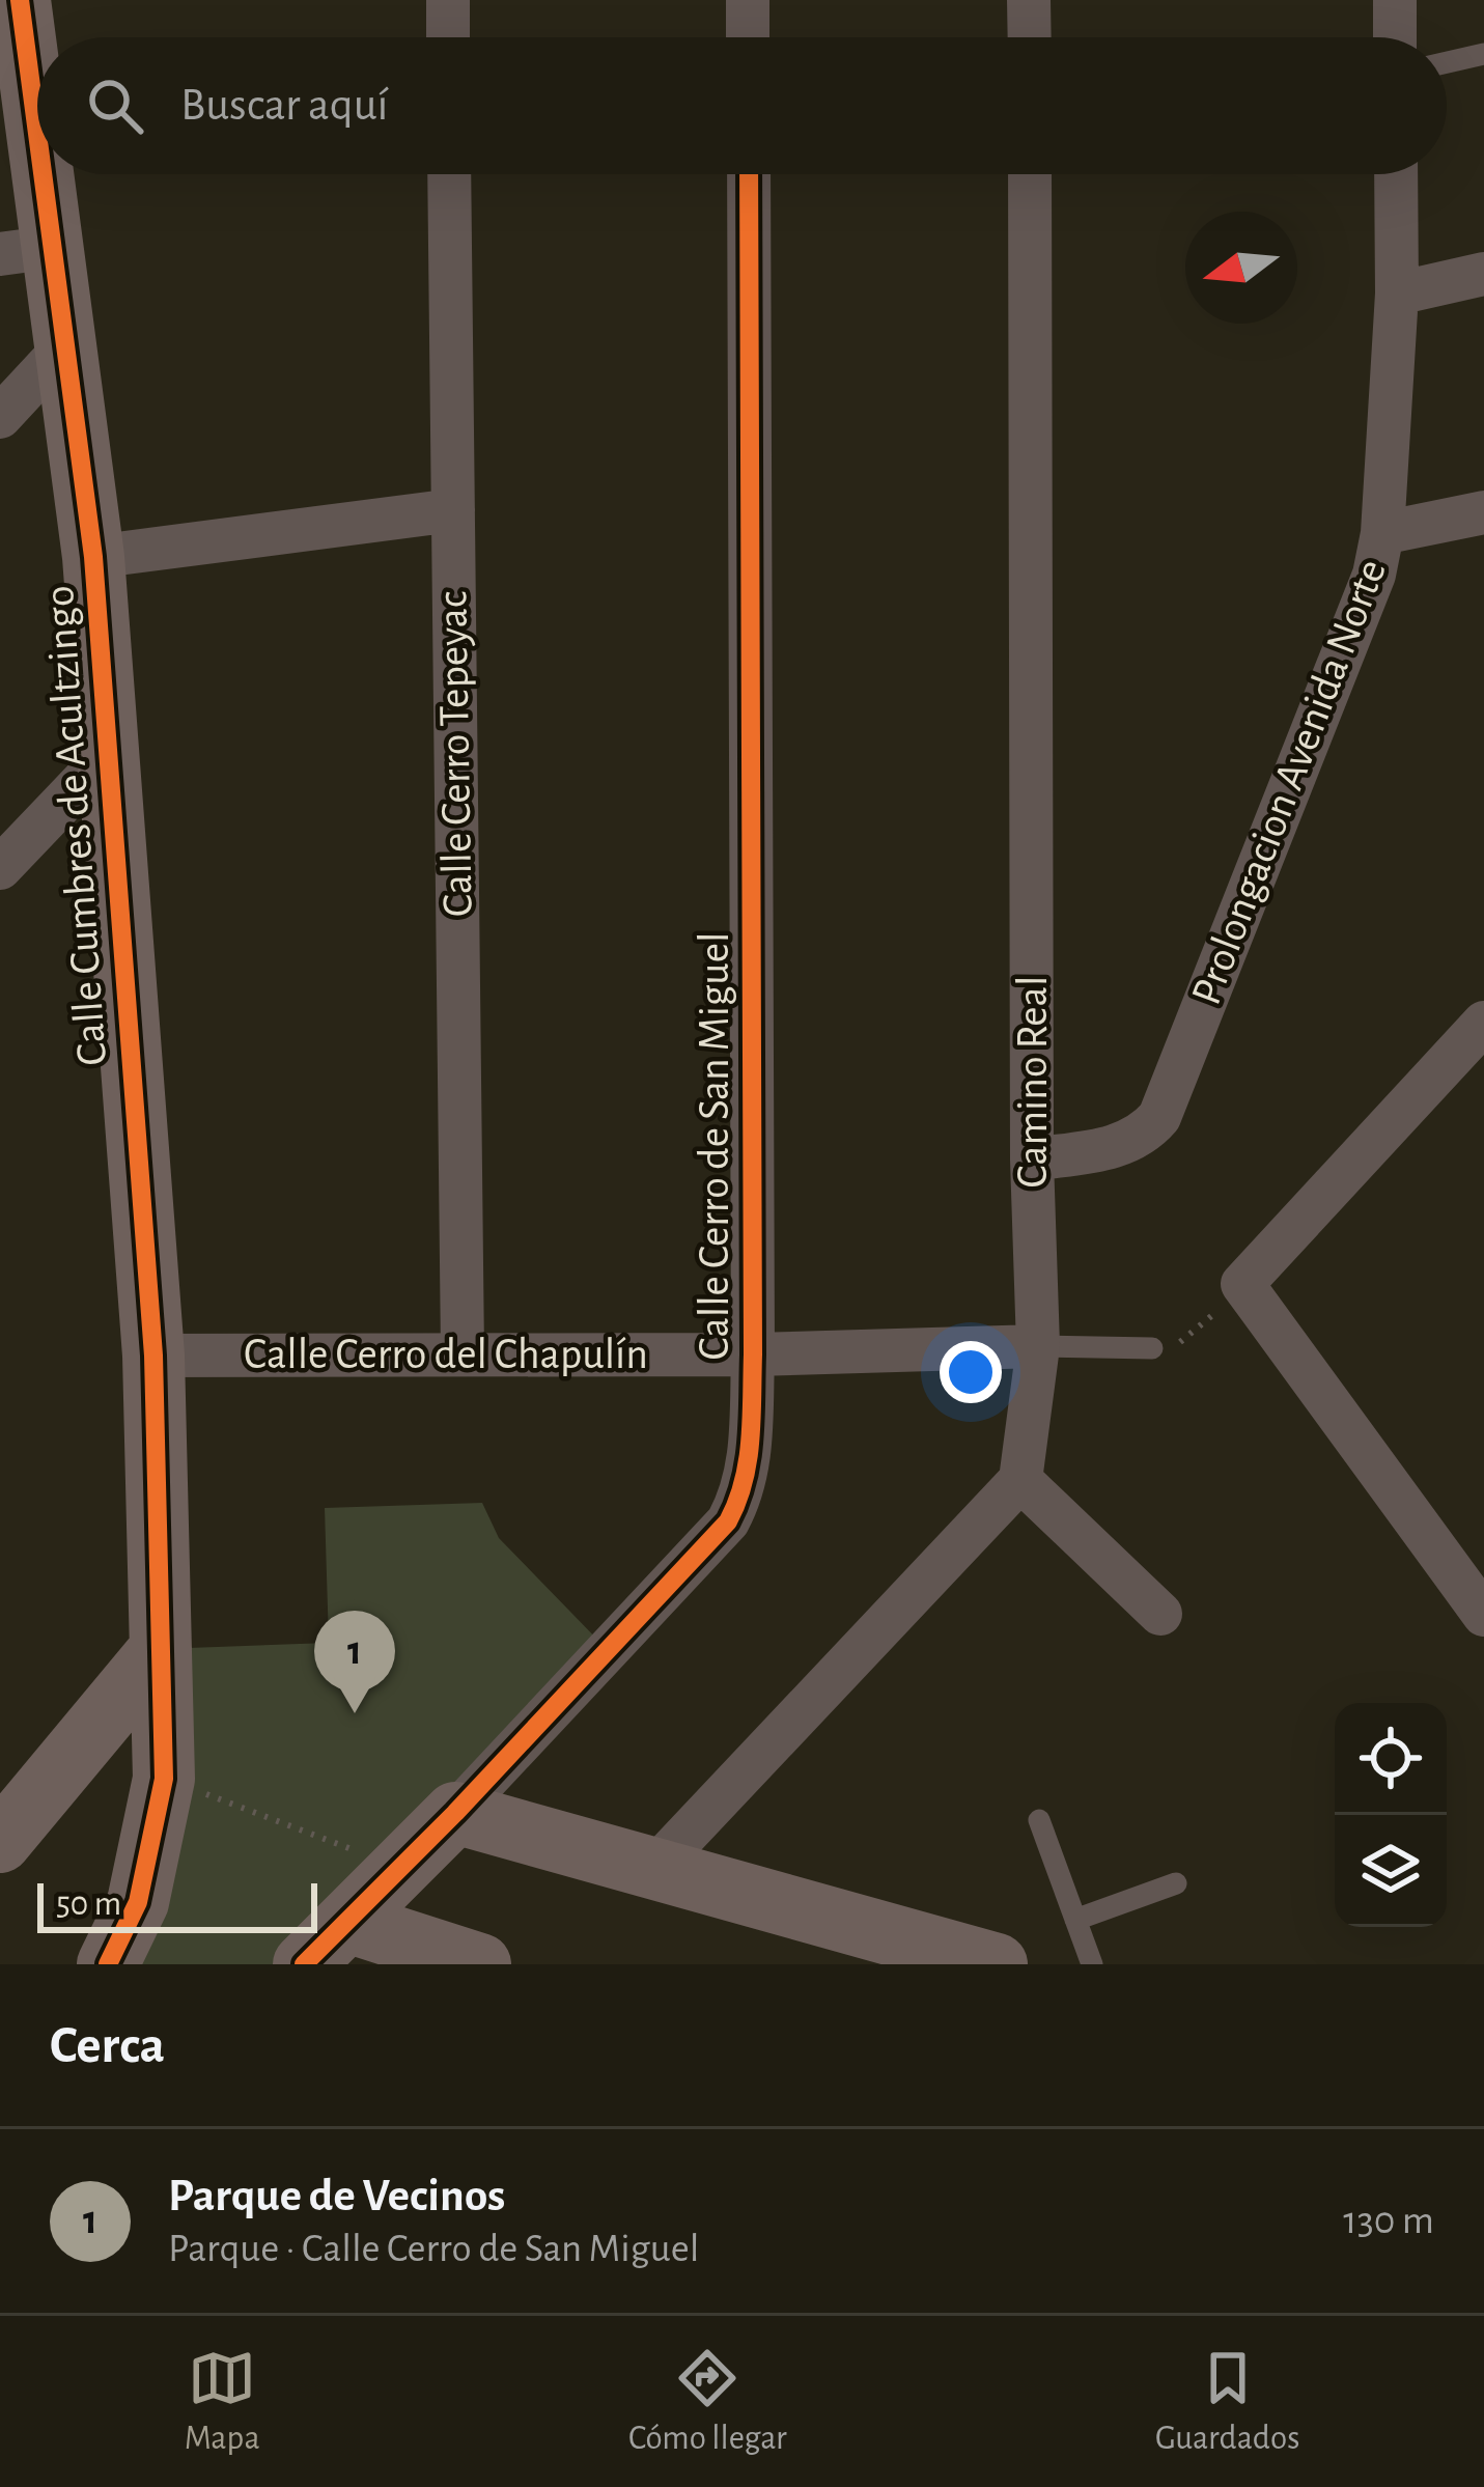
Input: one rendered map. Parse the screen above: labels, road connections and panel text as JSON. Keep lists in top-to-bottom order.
{
  "streets": {
    "street": [
      "Calle Cerro Tepeyac",
      "Prolongacion Avenida Norte",
      "Calle Cumbres de Acultzingo",
      "Camino Real",
      "Calle Cerro de San Miguel",
      "Calle Cerro del Chapulín"
    ]
  },
  "crossings": [
    ["Calle Cerro Tepeyac", "Calle Cerro del Chapulín"],
    ["Prolongacion Avenida Norte", "Camino Real"],
    ["Calle Cumbres de Acultzingo", "Calle Cerro del Chapulín"],
    ["Camino Real", "Calle Cerro del Chapulín"],
    ["Calle Cerro de San Miguel", "Calle Cerro del Chapulín"]
  ],
  "scale_bar": "50 m",
  "north": "left",
  "page": {
    "search": "Buscar aquí",
    "pins": "1",
    "scale": "50 m",
    "heading": "Cerca",
    "list": [
      {
        "mark": "1",
        "name": "Parque de Vecinos",
        "note": "Parque · Calle Cerro de San Miguel",
        "value": "130 m"
      }
    ],
    "nav": ["Mapa", "Cómo llegar", "Guardados"]
  }
}
